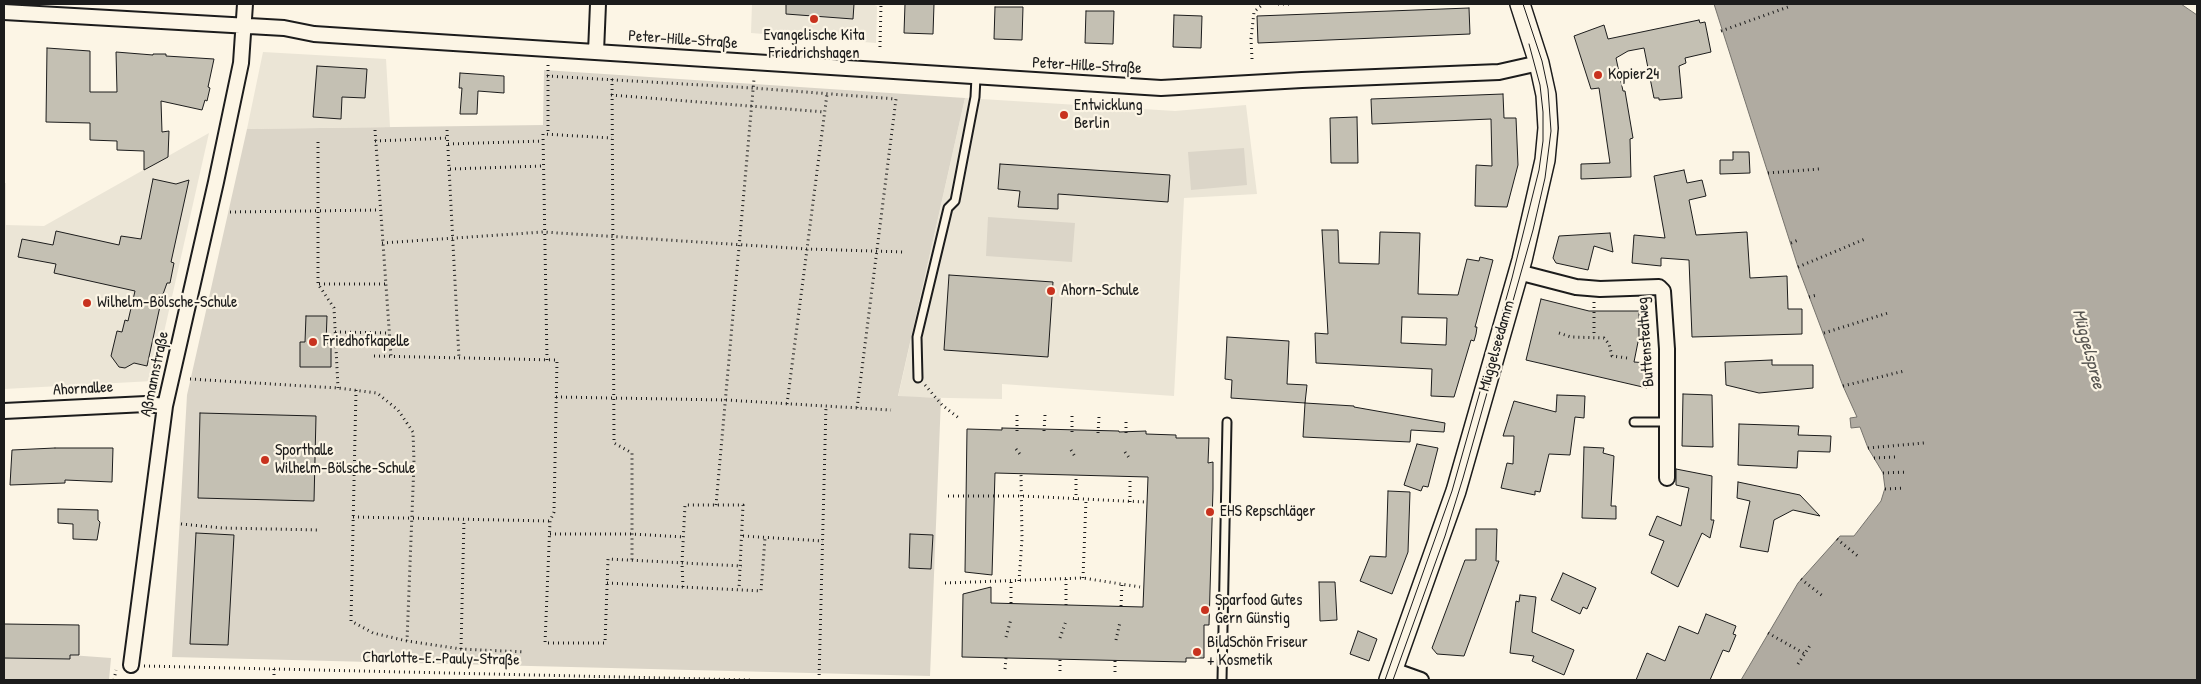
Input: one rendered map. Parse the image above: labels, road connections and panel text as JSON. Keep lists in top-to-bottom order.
{
  "streets": {
    "main road": ["Müggelseedamm"],
    "street": [
      "Peter-Hille-Straße",
      "Buttenstedtweg",
      "Aßmannstraße",
      "Ahornallee"
    ],
    "path": ["Charlotte-E.-Pauly-Straße"]
  },
  "crossings": [
    ["Peter-Hille-Straße", "Müggelseedamm"],
    ["Peter-Hille-Straße", "Aßmannstraße"],
    ["Buttenstedtweg", "Müggelseedamm"],
    ["Aßmannstraße", "Ahornallee"],
    ["Aßmannstraße", "Charlotte-E.-Pauly-Straße"]
  ],
  "water": ["Müggelspree"],
  "places": [
    "Evangelische Kita Friedrichshagen",
    "Kopier24",
    "Entwicklung Berlin",
    "Ahorn-Schule",
    "Wilhelm-Bölsche-Schule",
    "Friedhofkapelle",
    "Sporthalle Wilhelm-Bölsche-Schule",
    "EHS Repschläger",
    "Sparfood Gutes Gern Günstig",
    "BildSchön Friseur + Kosmetik"
  ]
}
